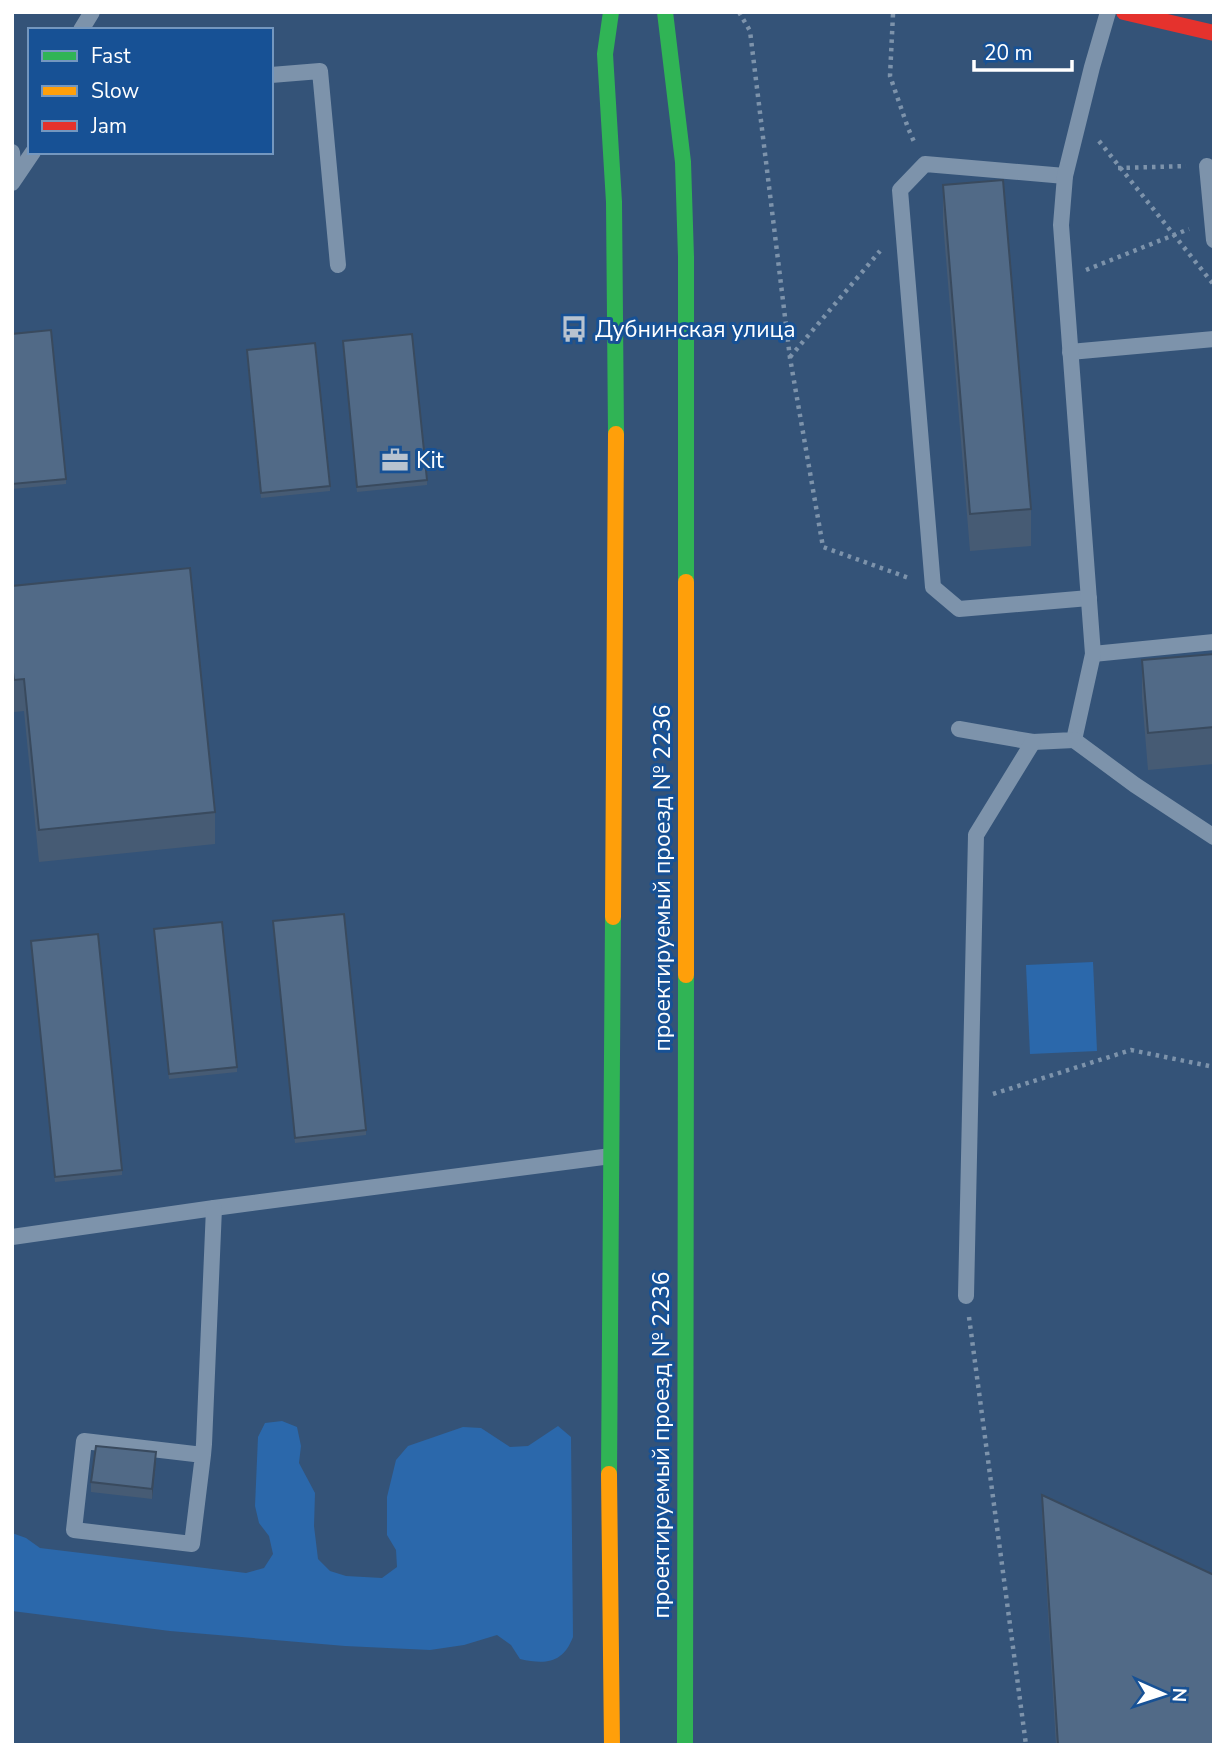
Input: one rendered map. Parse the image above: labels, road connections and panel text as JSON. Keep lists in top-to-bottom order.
{
  "streets": {
    "main road": ["проектируемый проезд № 2236"]
  },
  "places": {
    "bus stop": ["Дубнинская улица"],
    "office": ["Kit"]
  },
  "legend": ["Fast", "Slow", "Jam"],
  "scale_bar": "20 m",
  "north": "right"
}
